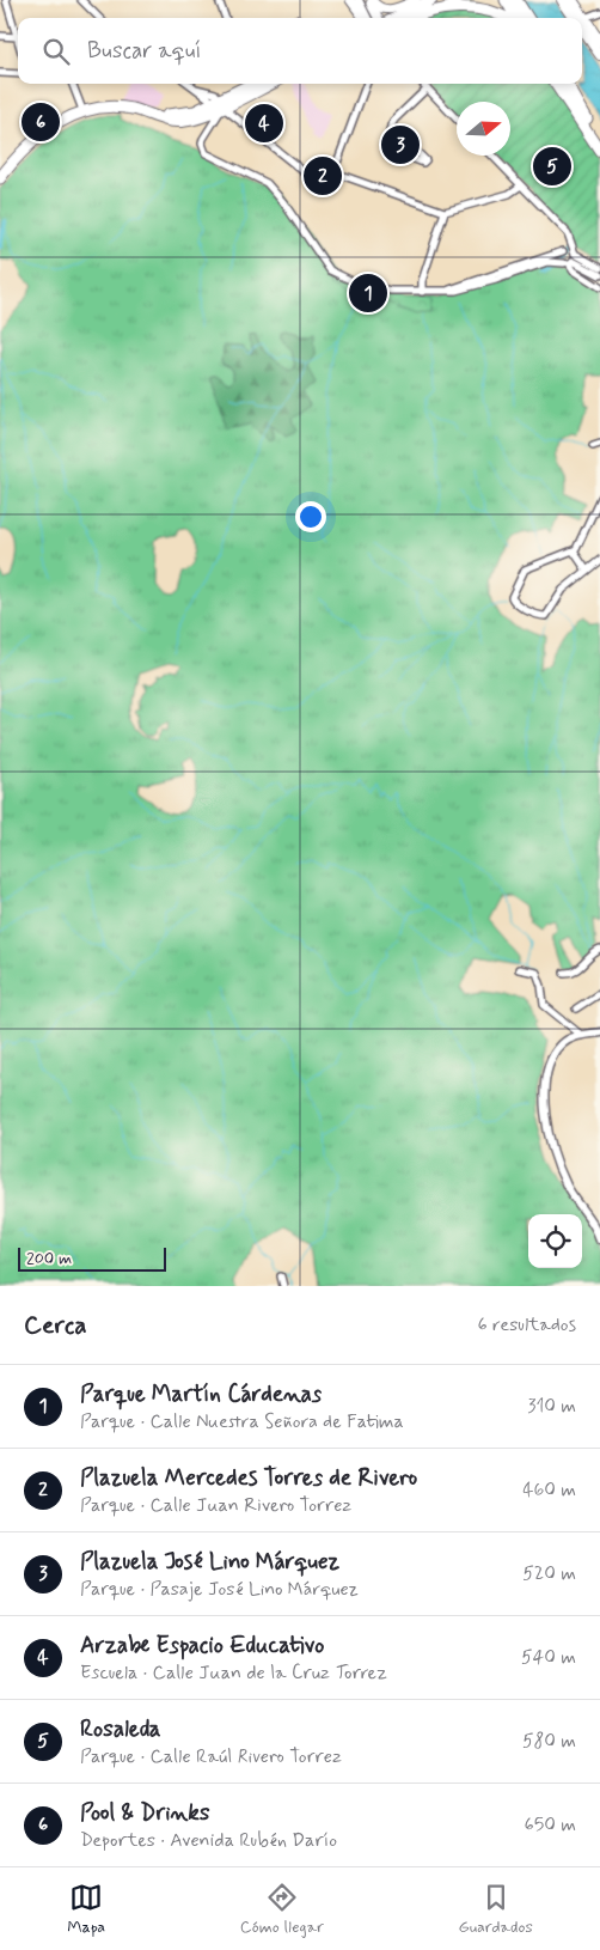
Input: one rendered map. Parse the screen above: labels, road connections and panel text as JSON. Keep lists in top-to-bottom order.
{
  "scale_bar": "200 m",
  "north": "right",
  "page": {
    "search": "Buscar aquí",
    "pins": [
      "6",
      "4",
      "3",
      "5",
      "2",
      "1"
    ],
    "scale": "200 m",
    "heading": ["Cerca", "6 resultados"],
    "list": [
      {
        "mark": "1",
        "name": "Parque Martín Cárdenas",
        "note": "Parque · Calle Nuestra Señora de Fatima",
        "value": "310 m"
      },
      {
        "mark": "2",
        "name": "Plazuela Mercedes Torres de Rivero",
        "note": "Parque · Calle Juan Rivero Torrez",
        "value": "460 m"
      },
      {
        "mark": "3",
        "name": "Plazuela José Lino Márquez",
        "note": "Parque · Pasaje José Lino Márquez",
        "value": "520 m"
      },
      {
        "mark": "4",
        "name": "Arzabe Espacio Educativo",
        "note": "Escuela · Calle Juan de la Cruz Torrez",
        "value": "540 m"
      },
      {
        "mark": "5",
        "name": "Rosaleda",
        "note": "Parque · Calle Raúl Rivero Torrez",
        "value": "580 m"
      },
      {
        "mark": "6",
        "name": "Pool & Drinks",
        "note": "Deportes · Avenida Rubén Darío",
        "value": "650 m"
      }
    ],
    "nav": ["Mapa", "Cómo llegar", "Guardados"]
  }
}
